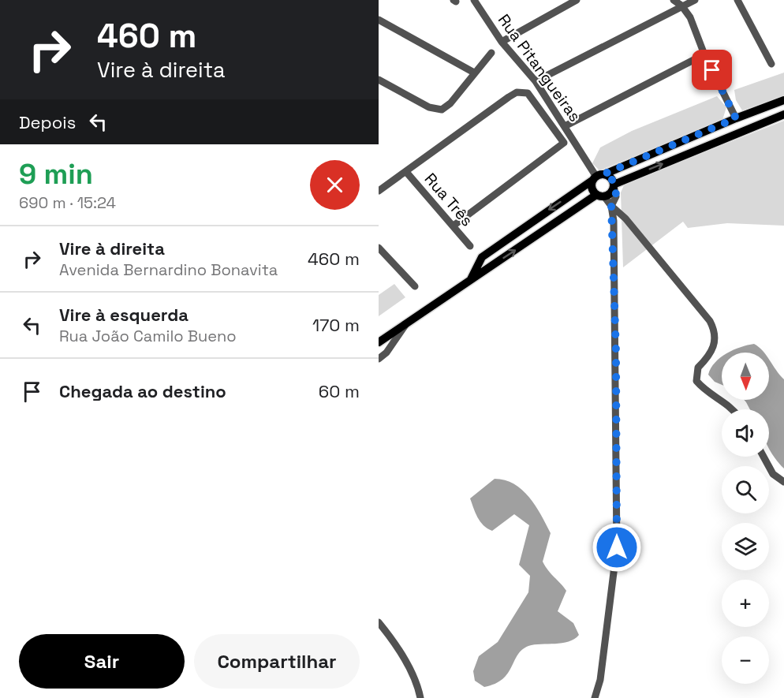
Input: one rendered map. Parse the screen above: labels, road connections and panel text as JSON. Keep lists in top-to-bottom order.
{
  "streets": {
    "street": ["Rua Pitangueiras", "Rua Três"]
  },
  "north": "bottom",
  "page": {
    "turn": ["460 m", "Vire à direita"],
    "then": "Depois",
    "heading": ["9 min", "690 m · 15:24"],
    "list": [
      {
        "name": "Vire à direita",
        "note": "Avenida Bernardino Bonavita",
        "value": "460 m"
      },
      {
        "name": "Vire à esquerda",
        "note": "Rua João Camilo Bueno",
        "value": "170 m"
      },
      {
        "name": "Chegada ao destino",
        "value": "60 m"
      }
    ],
    "map_buttons": ["+", "−"],
    "buttons": ["Sair", "Compartilhar"]
  }
}
